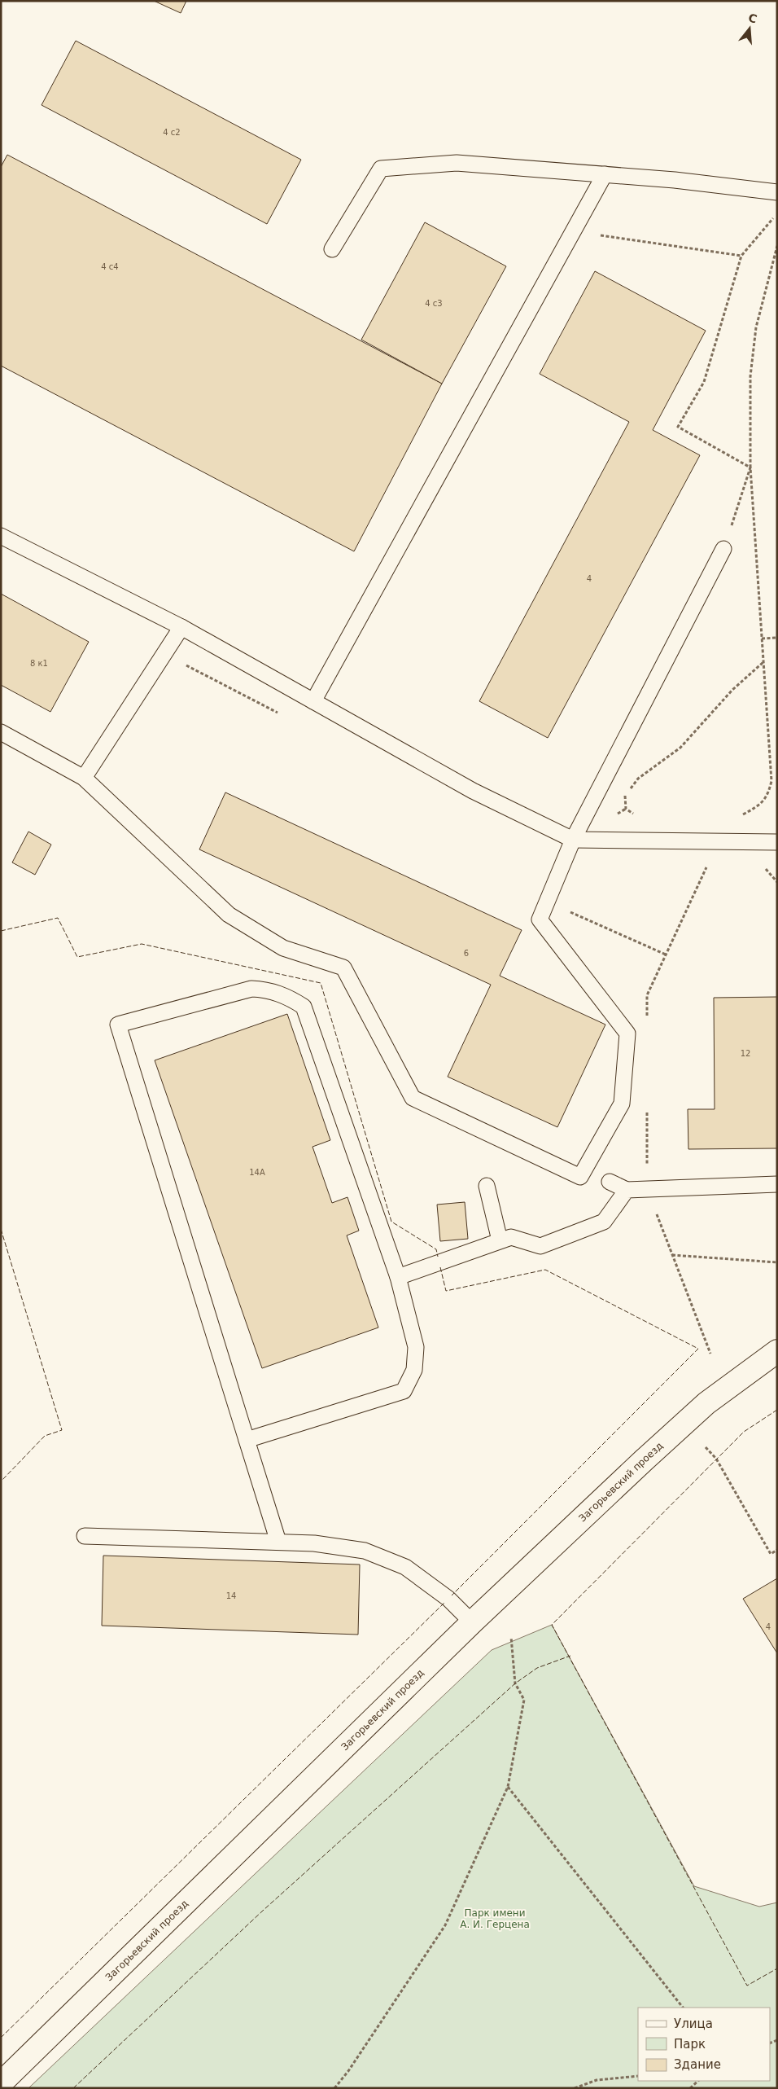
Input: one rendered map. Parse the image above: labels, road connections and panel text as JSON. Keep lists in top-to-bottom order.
{
  "streets": {
    "street": ["Загорьевский проезд"]
  },
  "parks": ["Парк имени А. И. Герцена"],
  "house_numbers": [
    "4 с2",
    "4 с4",
    "4 с3",
    "4",
    "8 к1",
    "6",
    "12",
    "14А",
    "14",
    "4"
  ],
  "legend": ["Улица", "Парк", "Здание"],
  "north": "top"
}
